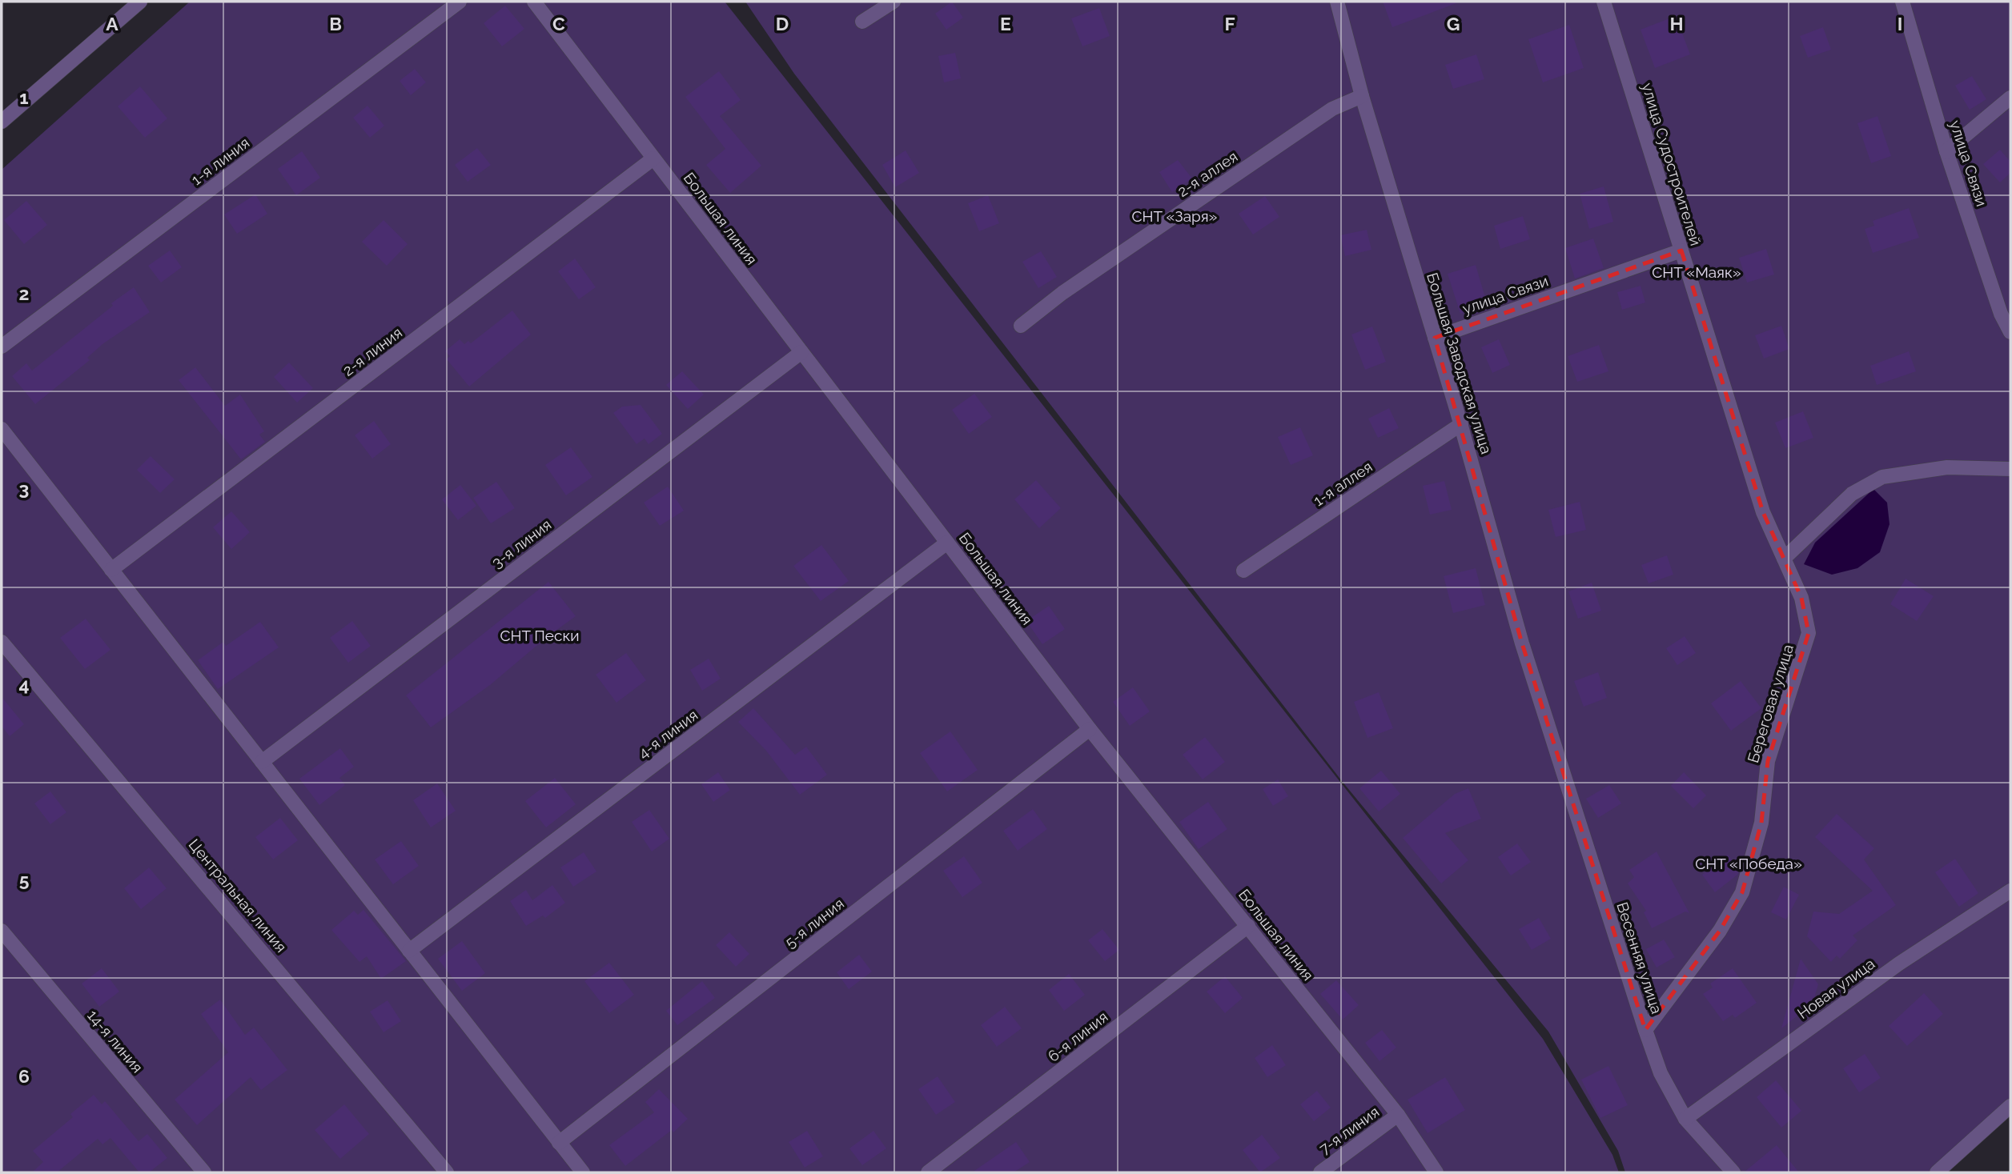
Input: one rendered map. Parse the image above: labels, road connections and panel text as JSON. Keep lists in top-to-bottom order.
{
  "streets": {
    "street": [
      "1-я линия",
      "улица Связи",
      "улица Судостроителей",
      "2-я аллея",
      "Большая линия",
      "2-я линия",
      "Большая Заводская улица",
      "1-я аллея",
      "3-я линия",
      "Береговая улица",
      "4-я линия",
      "Центральная линия",
      "5-я линия",
      "Весенняя улица",
      "Новая улица",
      "6-я линия",
      "14-я линия",
      "7-я линия"
    ]
  },
  "crossings": [
    ["улица Связи", "улица Судостроителей"],
    ["улица Связи", "Большая Заводская улица"],
    ["улица Судостроителей", "Береговая улица"],
    ["2-я аллея", "Большая Заводская улица"],
    ["Большая линия", "2-я линия"],
    ["Большая линия", "3-я линия"],
    ["Большая линия", "4-я линия"],
    ["Большая линия", "5-я линия"],
    ["Большая линия", "6-я линия"],
    ["Большая линия", "7-я линия"],
    ["Большая Заводская улица", "1-я аллея"],
    ["Большая Заводская улица", "Весенняя улица"],
    ["Береговая улица", "Весенняя улица"],
    ["Весенняя улица", "Новая улица"]
  ],
  "parks": [
    "СНТ «Заря»",
    "СНТ «Маяк»",
    "СНТ Пески",
    "СНТ «Победа»"
  ],
  "grid": {
    "columns": [
      "A",
      "B",
      "C",
      "D",
      "E",
      "F",
      "G",
      "H",
      "I"
    ],
    "rows": [
      "1",
      "2",
      "3",
      "4",
      "5",
      "6"
    ]
  }
}
